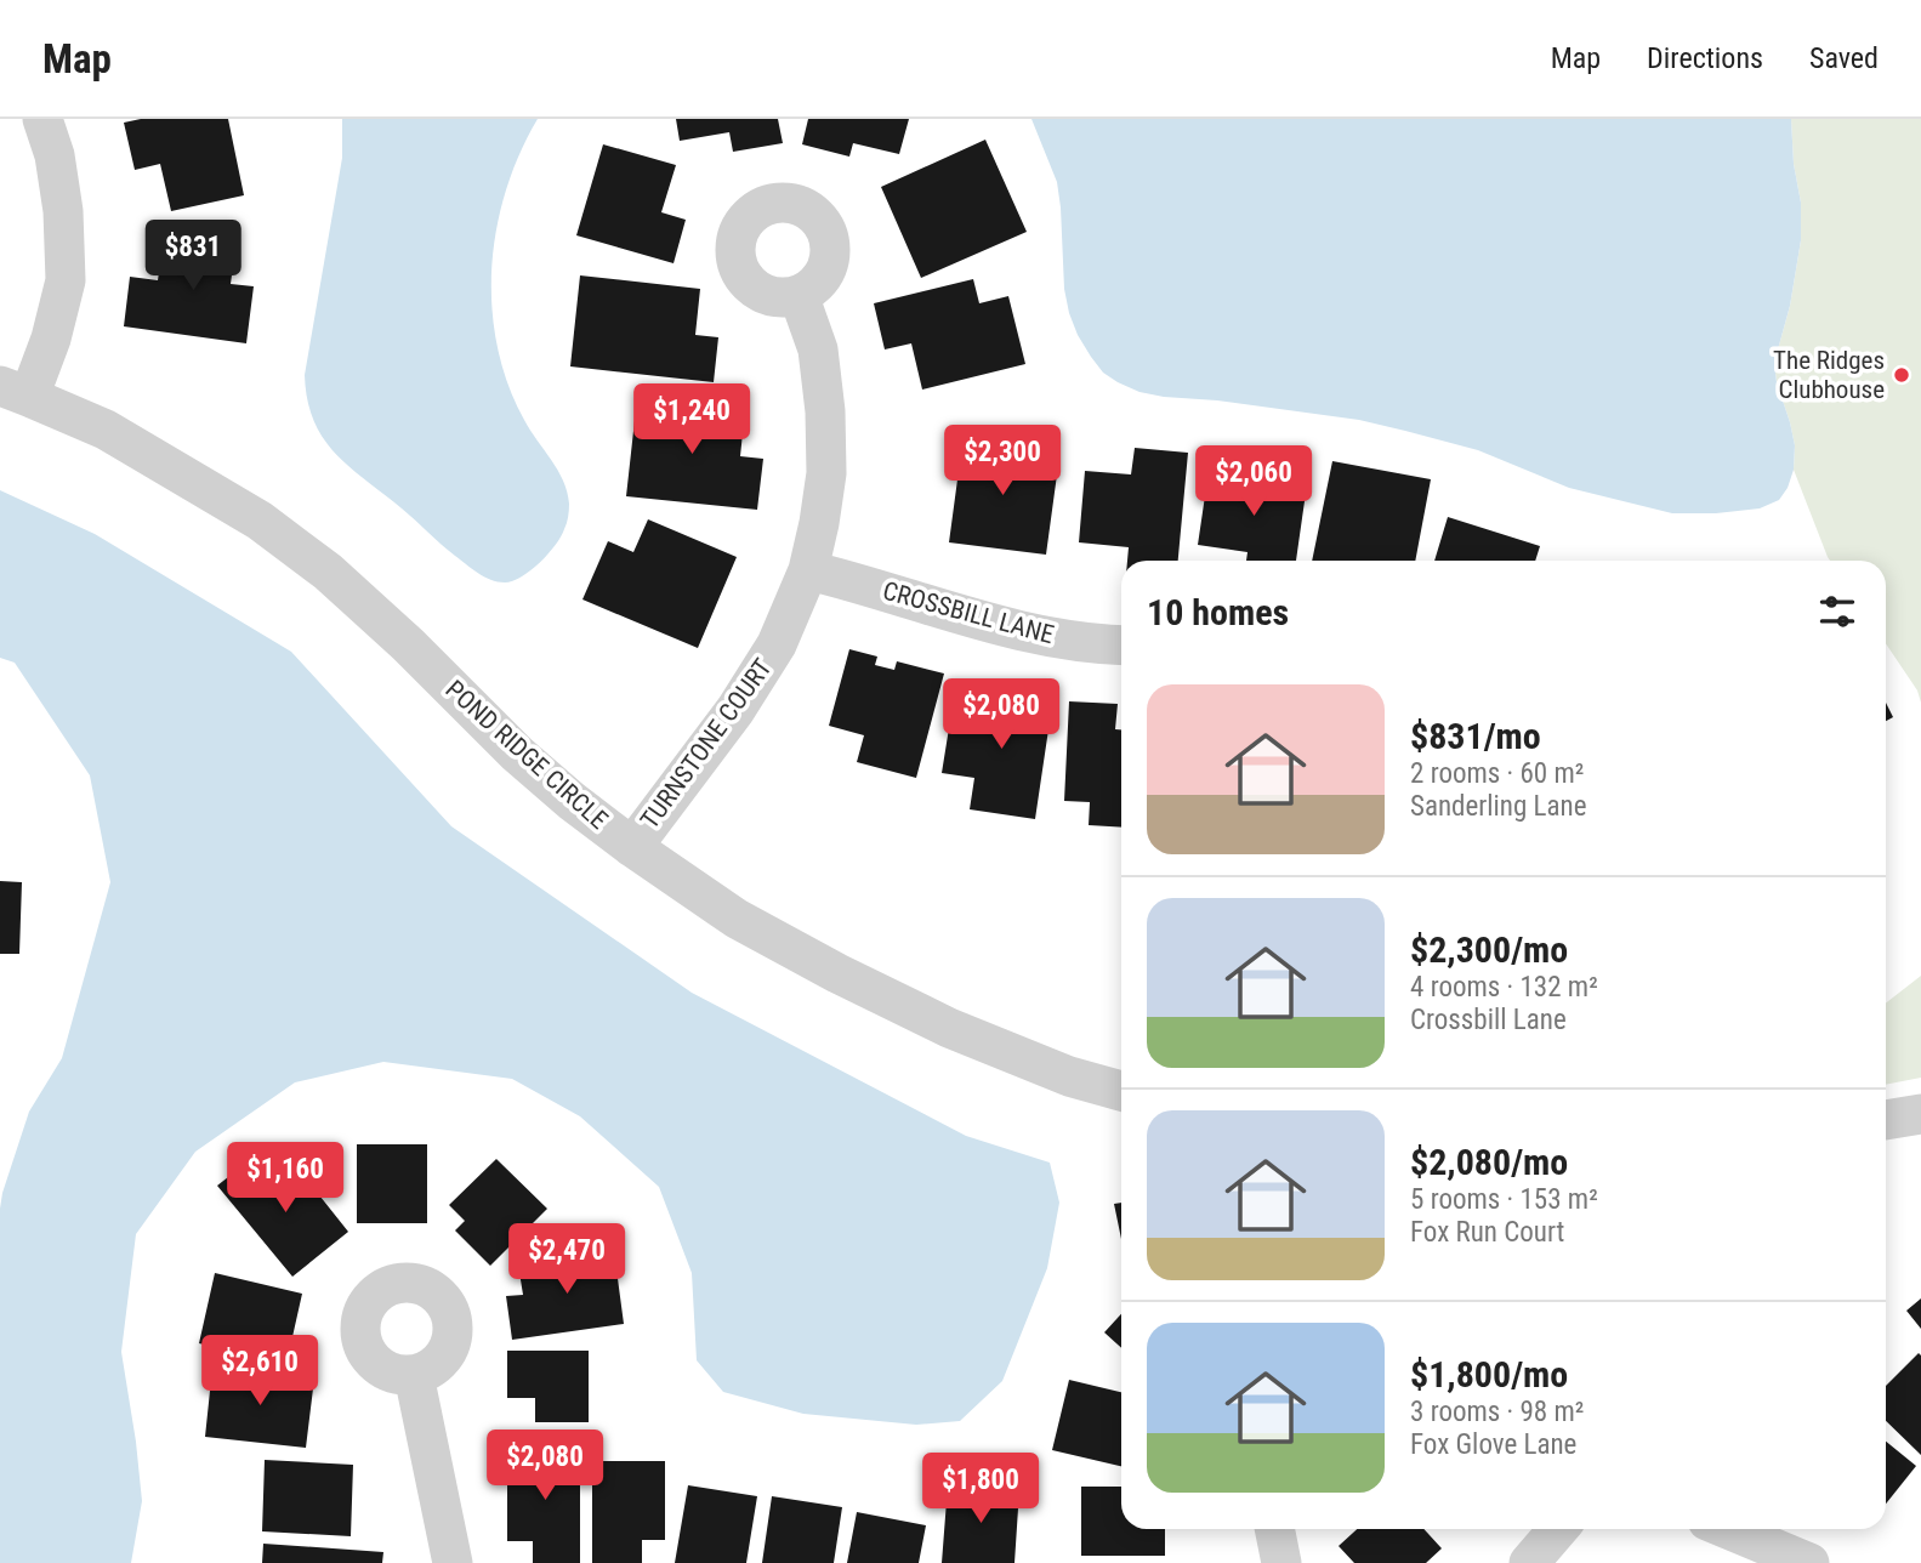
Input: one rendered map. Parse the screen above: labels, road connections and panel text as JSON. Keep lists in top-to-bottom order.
{
  "streets": {
    "street": ["CROSSBILL LANE", "TURNSTONE COURT", "POND RIDGE CIRCLE"]
  },
  "crossings": [
    ["CROSSBILL LANE", "TURNSTONE COURT"],
    ["TURNSTONE COURT", "POND RIDGE CIRCLE"]
  ],
  "places": ["The Ridges Clubhouse"],
  "page": {
    "header": "Map",
    "nav": ["Map", "Directions", "Saved"],
    "price": [
      "$831",
      "$1,240",
      "$2,300",
      "$2,060",
      "$2,080",
      "$1,160",
      "$2,470",
      "$2,610",
      "$2,080",
      "$1,800"
    ],
    "heading": "10 homes",
    "list": [
      {
        "name": "$831/mo",
        "note": "2 rooms · 60 m² · Sanderling Lane"
      },
      {
        "name": "$2,300/mo",
        "note": "4 rooms · 132 m² · Crossbill Lane"
      },
      {
        "name": "$2,080/mo",
        "note": "5 rooms · 153 m² · Fox Run Court"
      },
      {
        "name": "$1,800/mo",
        "note": "3 rooms · 98 m² · Fox Glove Lane"
      }
    ]
  }
}
